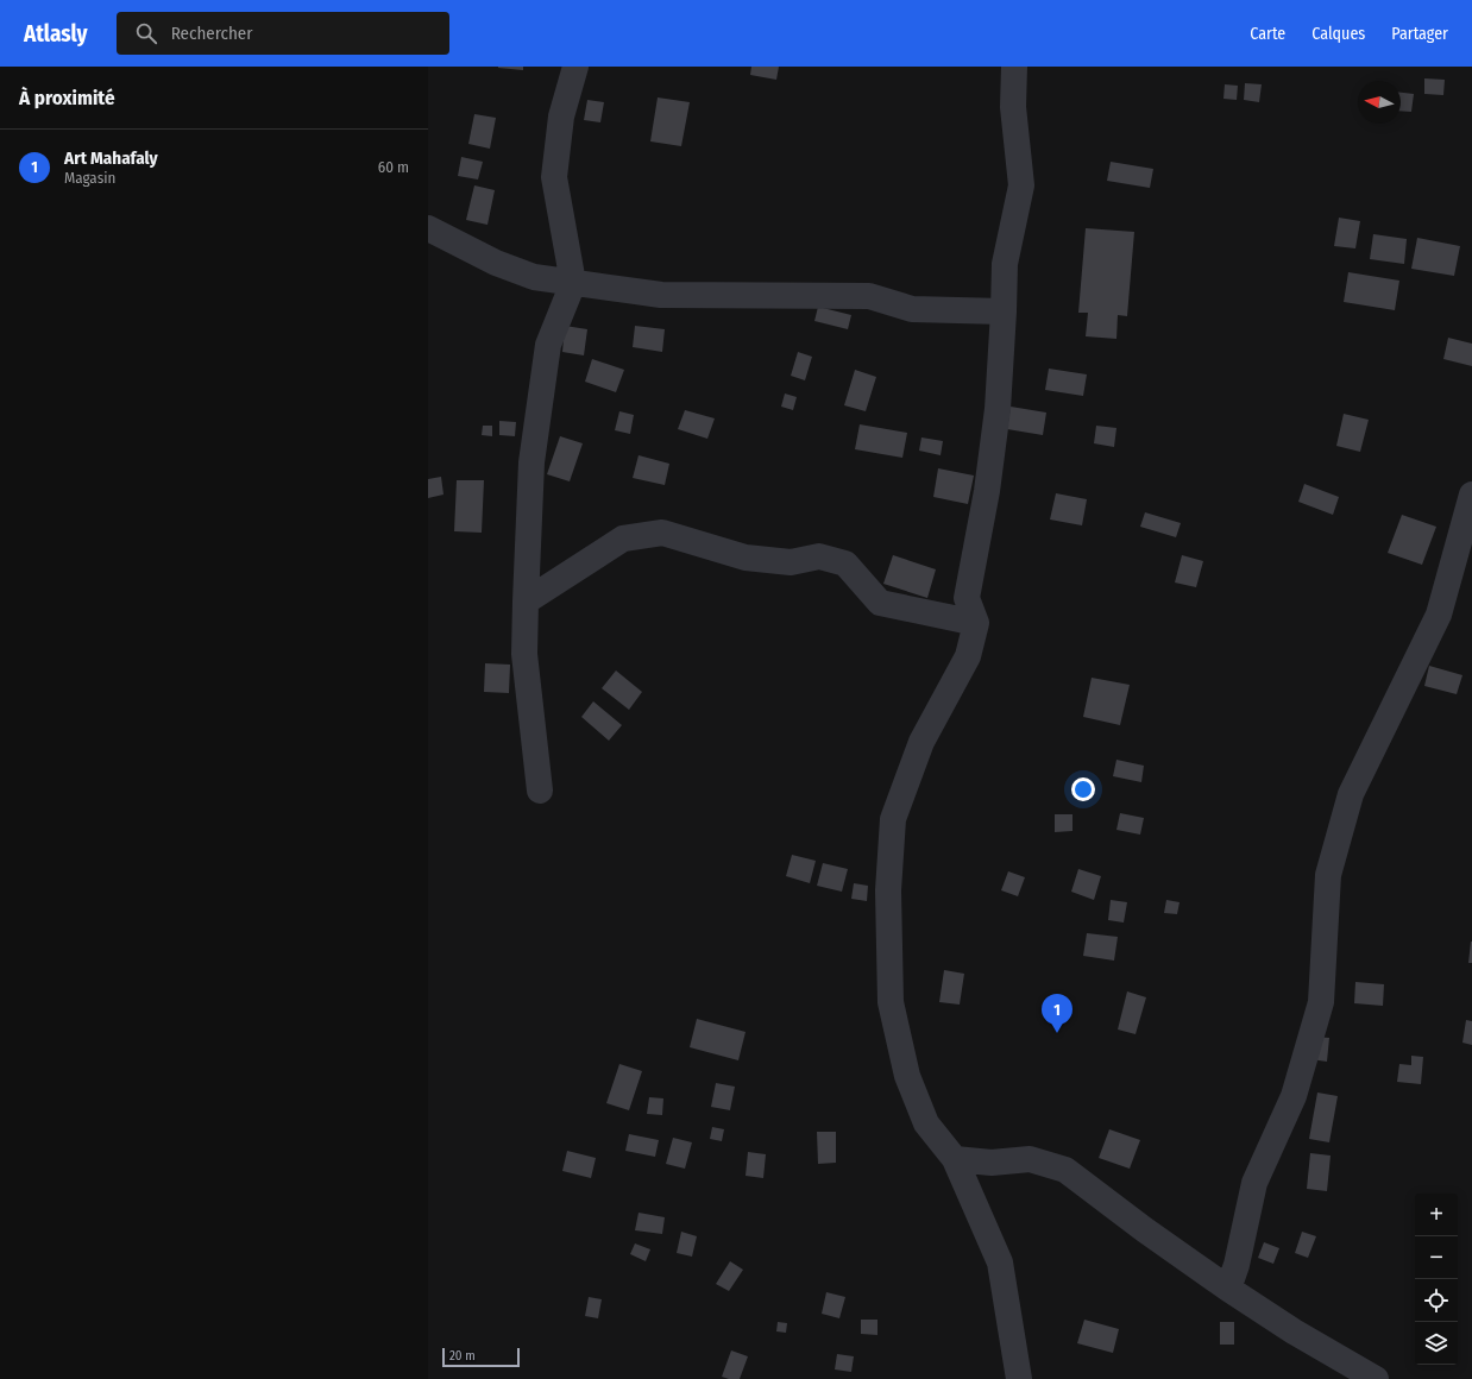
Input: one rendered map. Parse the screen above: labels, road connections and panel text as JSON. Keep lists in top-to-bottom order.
{
  "scale_bar": "20 m",
  "north": "left",
  "page": {
    "header": "Atlasly",
    "search": "Rechercher",
    "nav": ["Carte", "Calques", "Partager"],
    "heading": "À proximité",
    "list": [
      {
        "mark": "1",
        "name": "Art Mahafaly",
        "note": "Magasin",
        "value": "60 m"
      }
    ],
    "pins": "1",
    "map_buttons": ["+", "−"],
    "scale": "20 m"
  }
}
